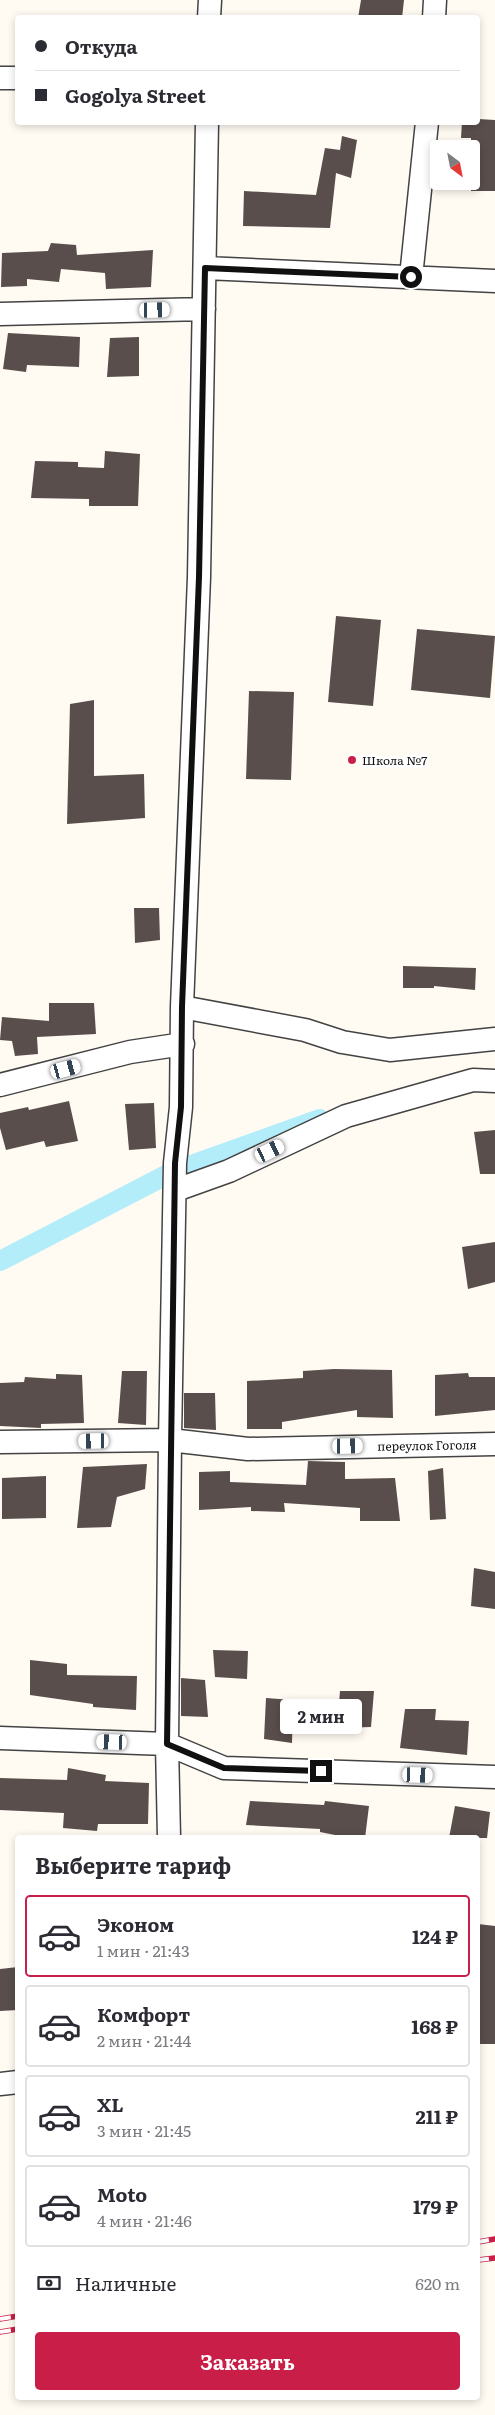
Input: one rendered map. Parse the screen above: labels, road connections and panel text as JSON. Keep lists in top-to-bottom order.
{
  "streets": {
    "street": ["переулок Гоголя"]
  },
  "places": ["Школа №7"],
  "north": "bottom right",
  "page": {
    "banner": ["Откуда", "Gogolya Street"],
    "bubble": "2 мин",
    "heading": "Выберите тариф",
    "list": [
      {
        "name": "Эконом",
        "note": "1 мин · 21:43",
        "value": "124 ₽"
      },
      {
        "name": "Комфорт",
        "note": "2 мин · 21:44",
        "value": "168 ₽"
      },
      {
        "name": "XL",
        "note": "3 мин · 21:45",
        "value": "211 ₽"
      },
      {
        "name": "Moto",
        "note": "4 мин · 21:46",
        "value": "179 ₽"
      }
    ],
    "pay": ["Наличные", "620 m"],
    "buttons": "Заказать"
  }
}
